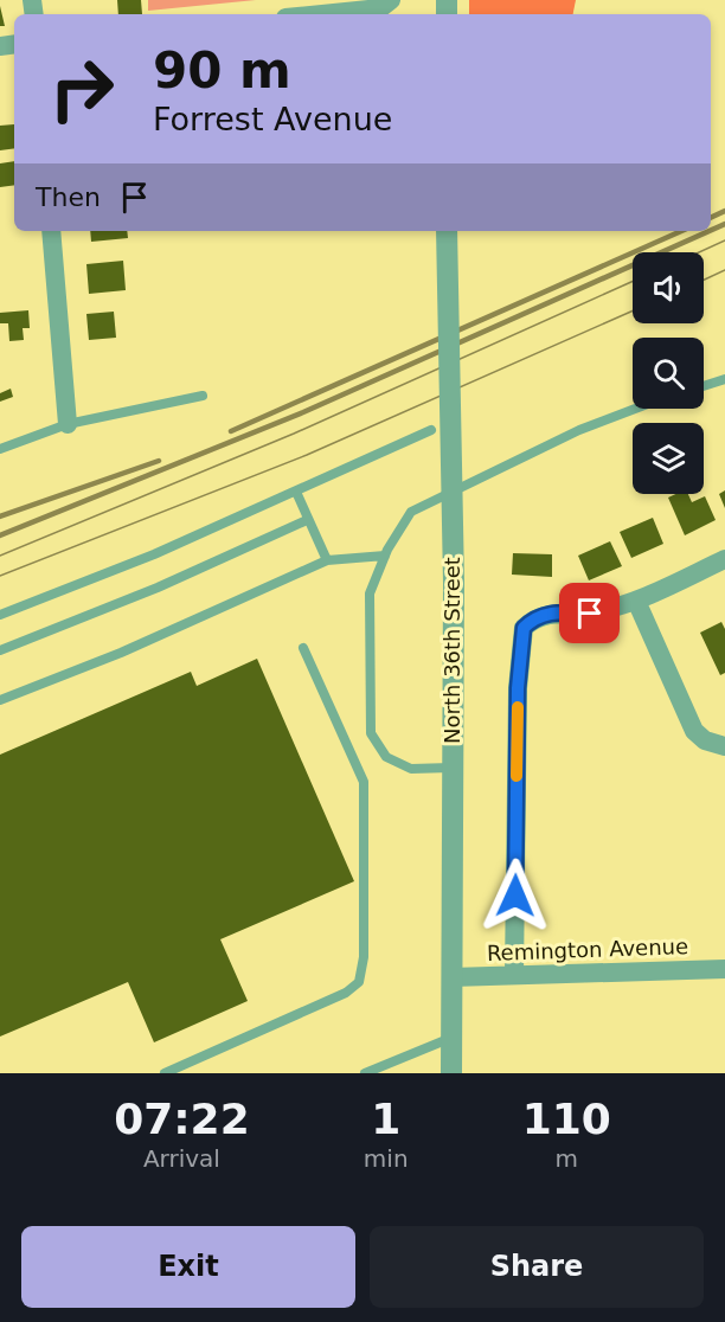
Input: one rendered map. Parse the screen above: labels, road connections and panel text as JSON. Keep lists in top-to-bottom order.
{
  "streets": {
    "street": ["North 36th Street", "Remington Avenue"]
  },
  "crossings": [
    ["North 36th Street", "Remington Avenue"]
  ],
  "page": {
    "turn": ["90 m", "Forrest Avenue"],
    "then": "Then",
    "eta": [
      "07:22",
      "Arrival",
      "1",
      "min",
      "110",
      "m"
    ],
    "buttons": ["Exit", "Share"]
  }
}
